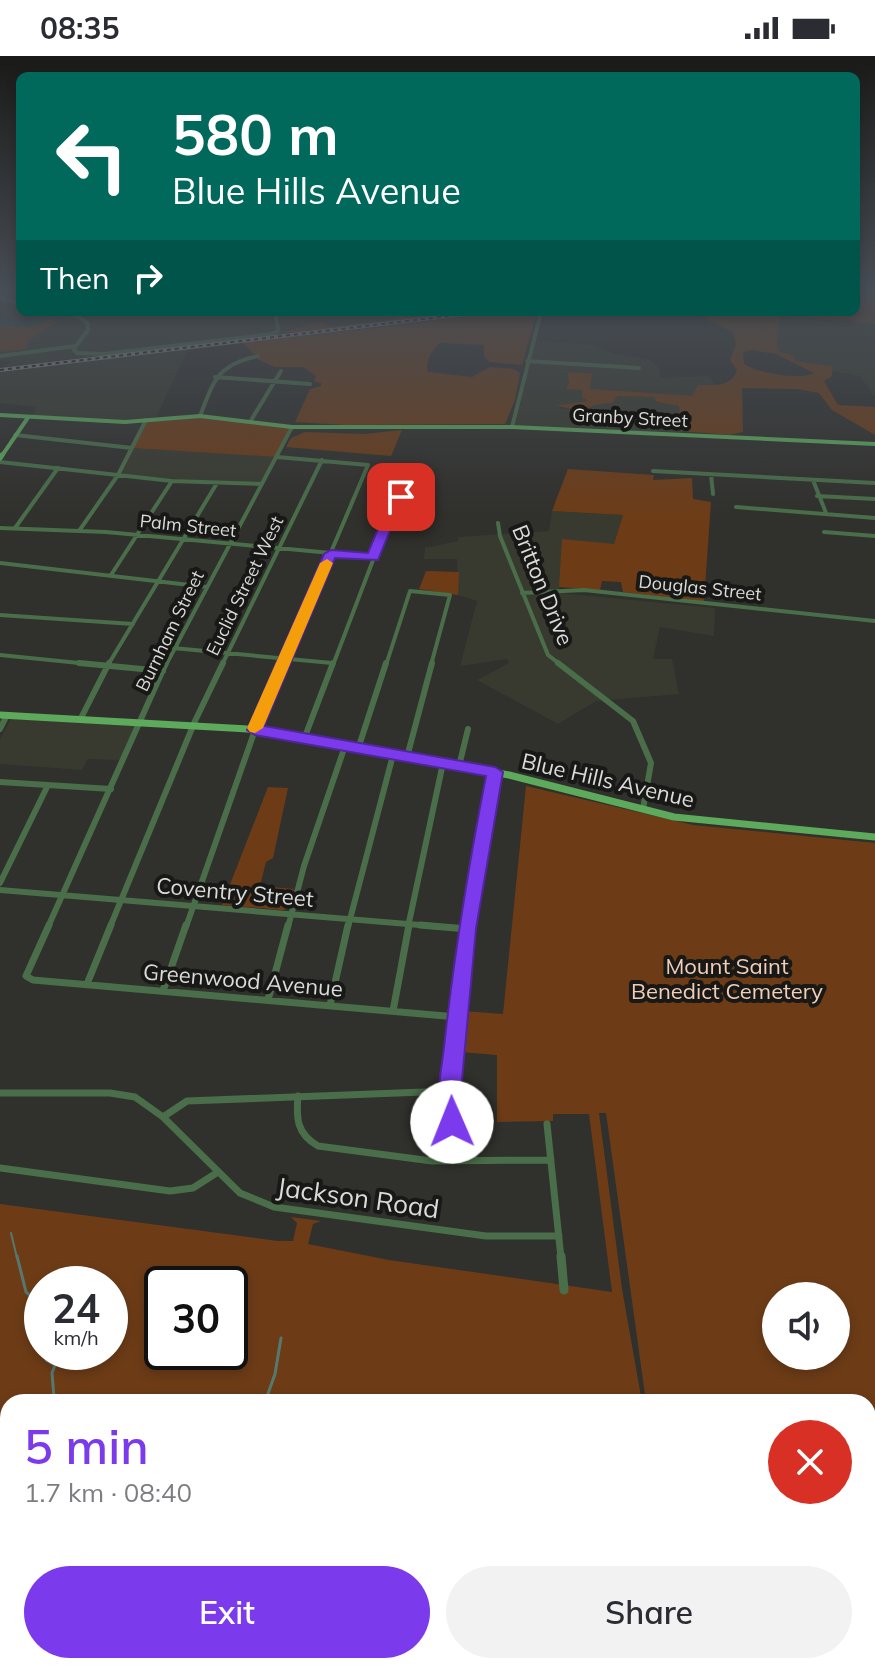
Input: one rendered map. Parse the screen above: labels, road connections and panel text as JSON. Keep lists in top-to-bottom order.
{
  "streets": {
    "main road": ["Granby Street", "Blue Hills Avenue"],
    "street": [
      "Palm Street",
      "Britton Drive",
      "Euclid Street West",
      "Douglas Street",
      "Burnham Street",
      "Coventry Street",
      "Greenwood Avenue",
      "Jackson Road"
    ]
  },
  "crossings": [
    ["Granby Street", "Burnham Street"],
    ["Palm Street", "Euclid Street West"],
    ["Palm Street", "Burnham Street"],
    ["Britton Drive", "Douglas Street"],
    ["Britton Drive", "Blue Hills Avenue"],
    ["Euclid Street West", "Blue Hills Avenue"],
    ["Euclid Street West", "Coventry Street"],
    ["Euclid Street West", "Greenwood Avenue"],
    ["Burnham Street", "Blue Hills Avenue"],
    ["Burnham Street", "Coventry Street"],
    ["Burnham Street", "Greenwood Avenue"]
  ],
  "parks": ["Mount Saint Benedict Cemetery"],
  "page": {
    "status": "08:35",
    "turn": ["580 m", "Blue Hills Avenue"],
    "then": "Then",
    "speed": "24 km/h",
    "limit": "30",
    "heading": ["5 min", "1.7 km · 08:40"],
    "buttons": ["Exit", "Share"]
  }
}
